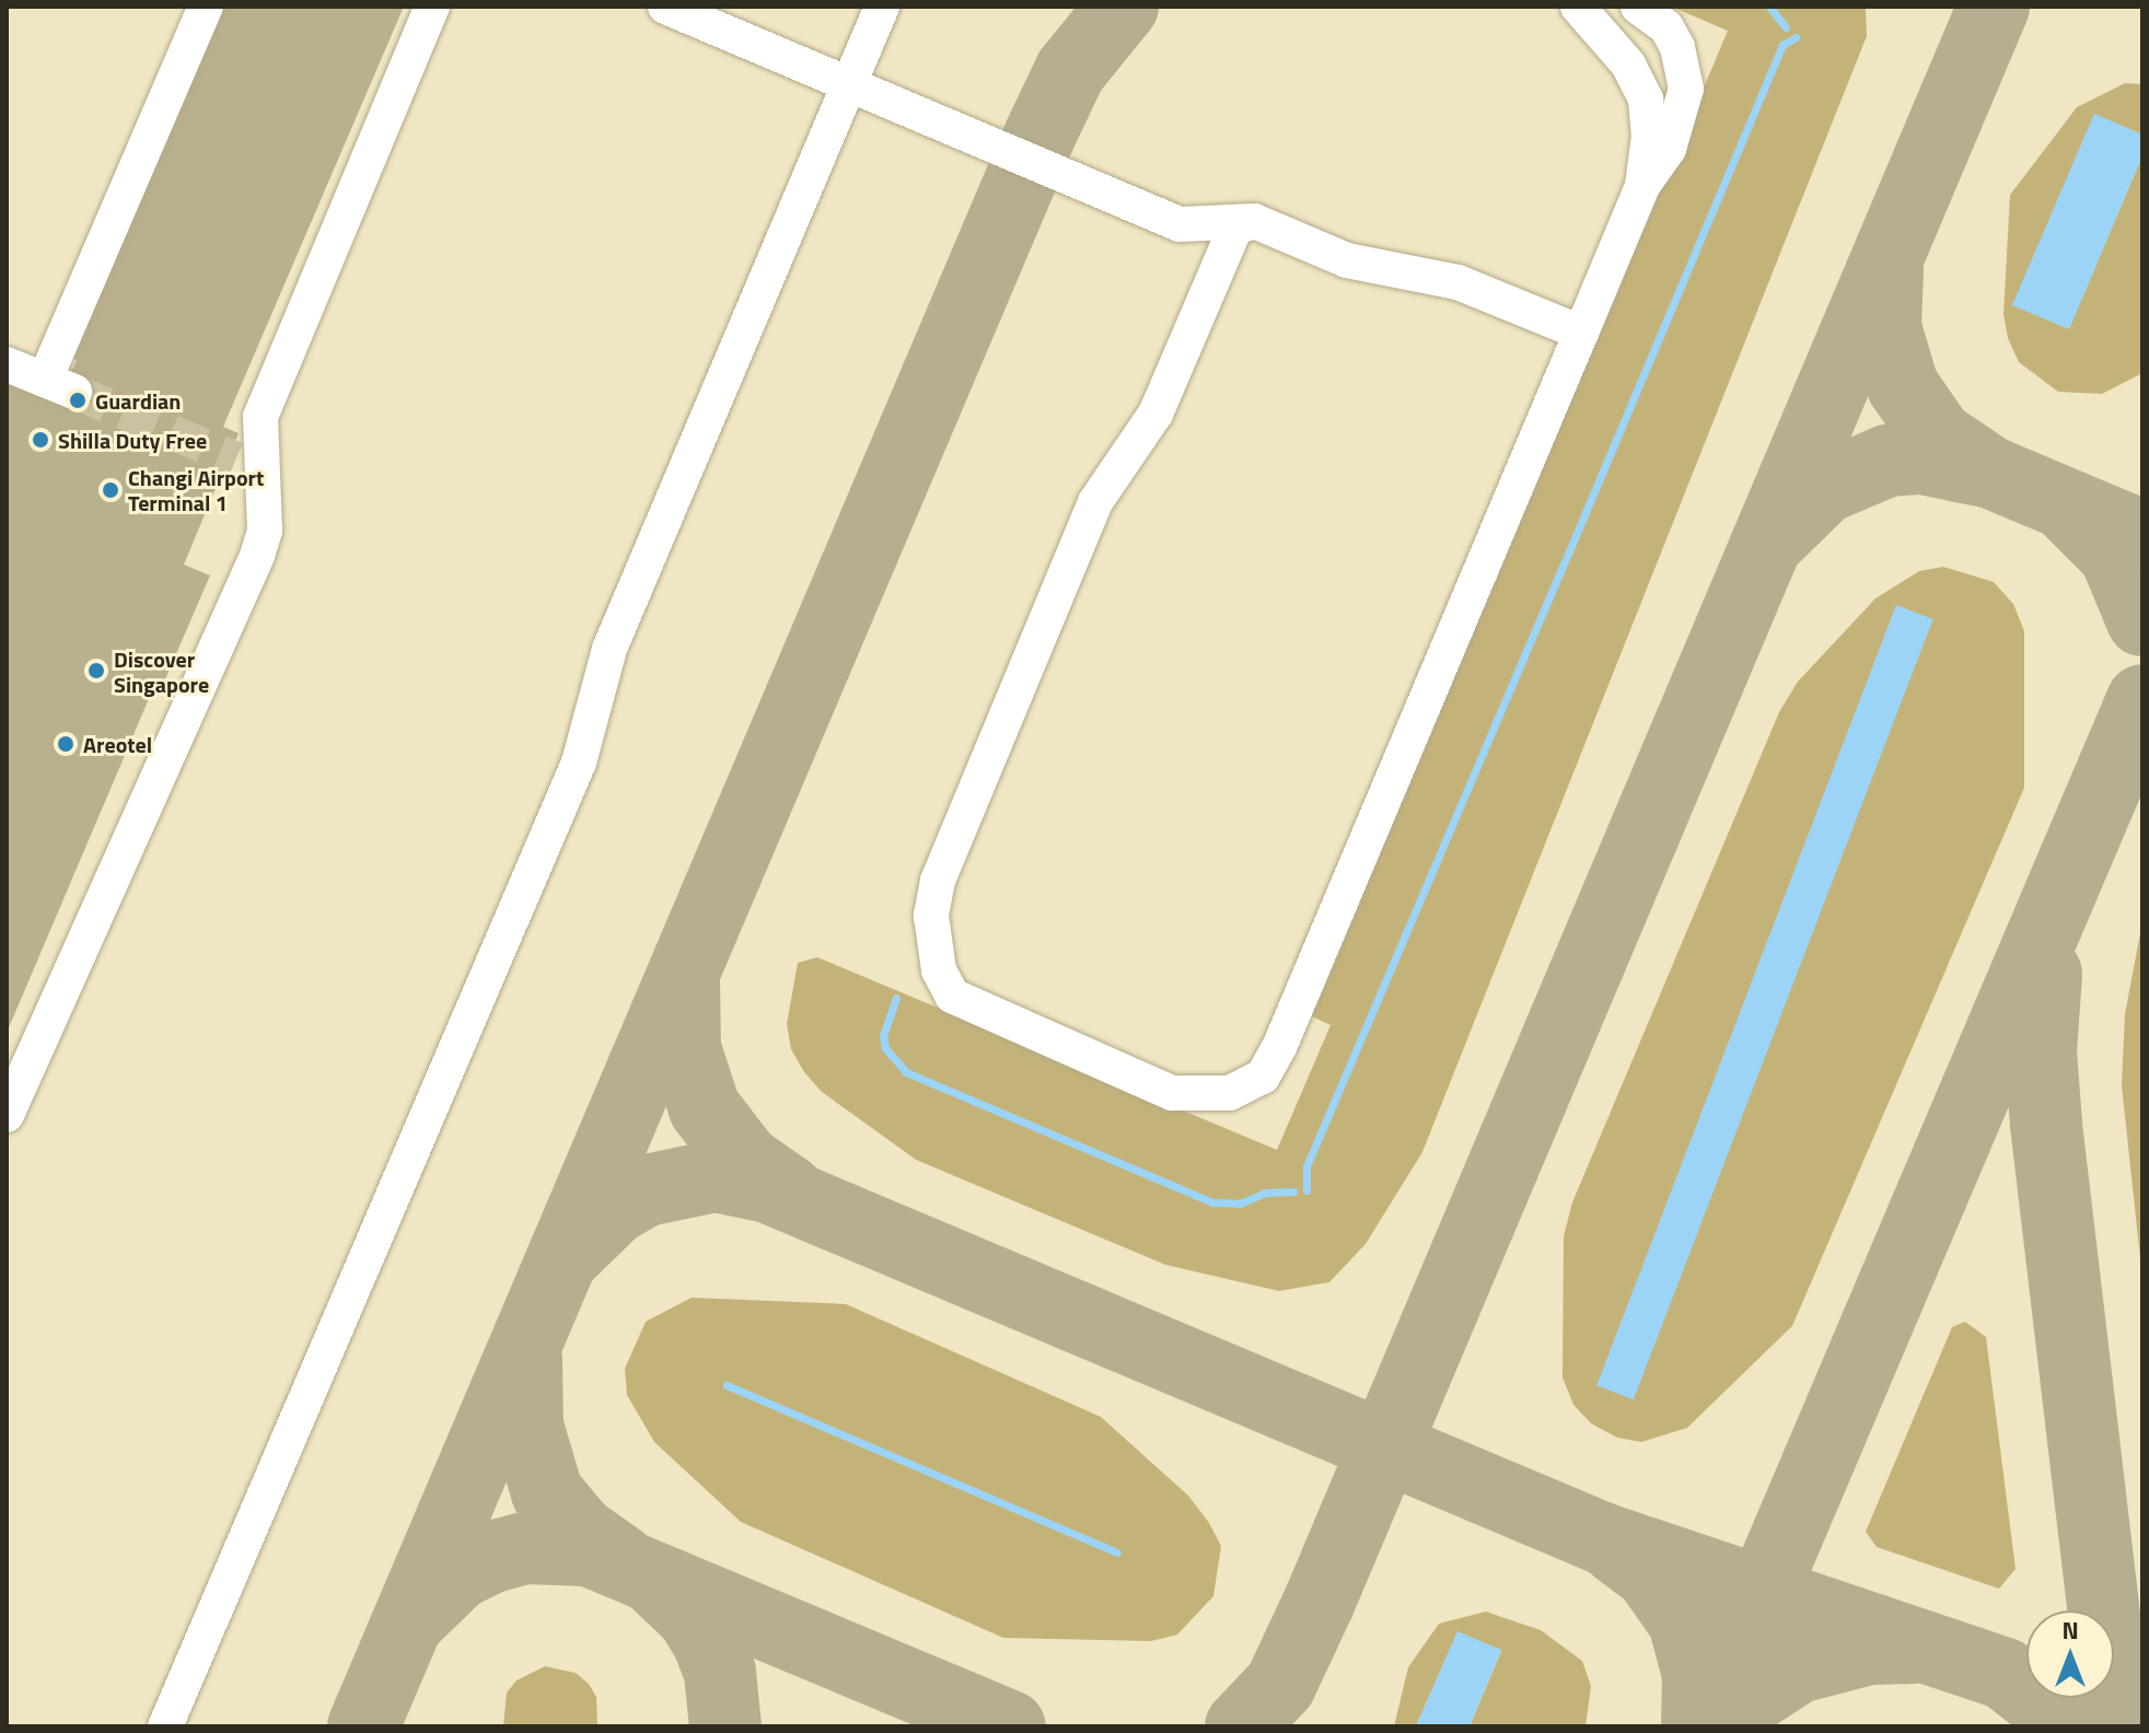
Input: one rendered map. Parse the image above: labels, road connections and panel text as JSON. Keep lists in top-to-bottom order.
{
  "places": [
    "Guardian",
    "Shilla Duty Free",
    "Changi Airport Terminal 1",
    "Discover Singapore",
    "Areotel"
  ],
  "north": "top"
}
